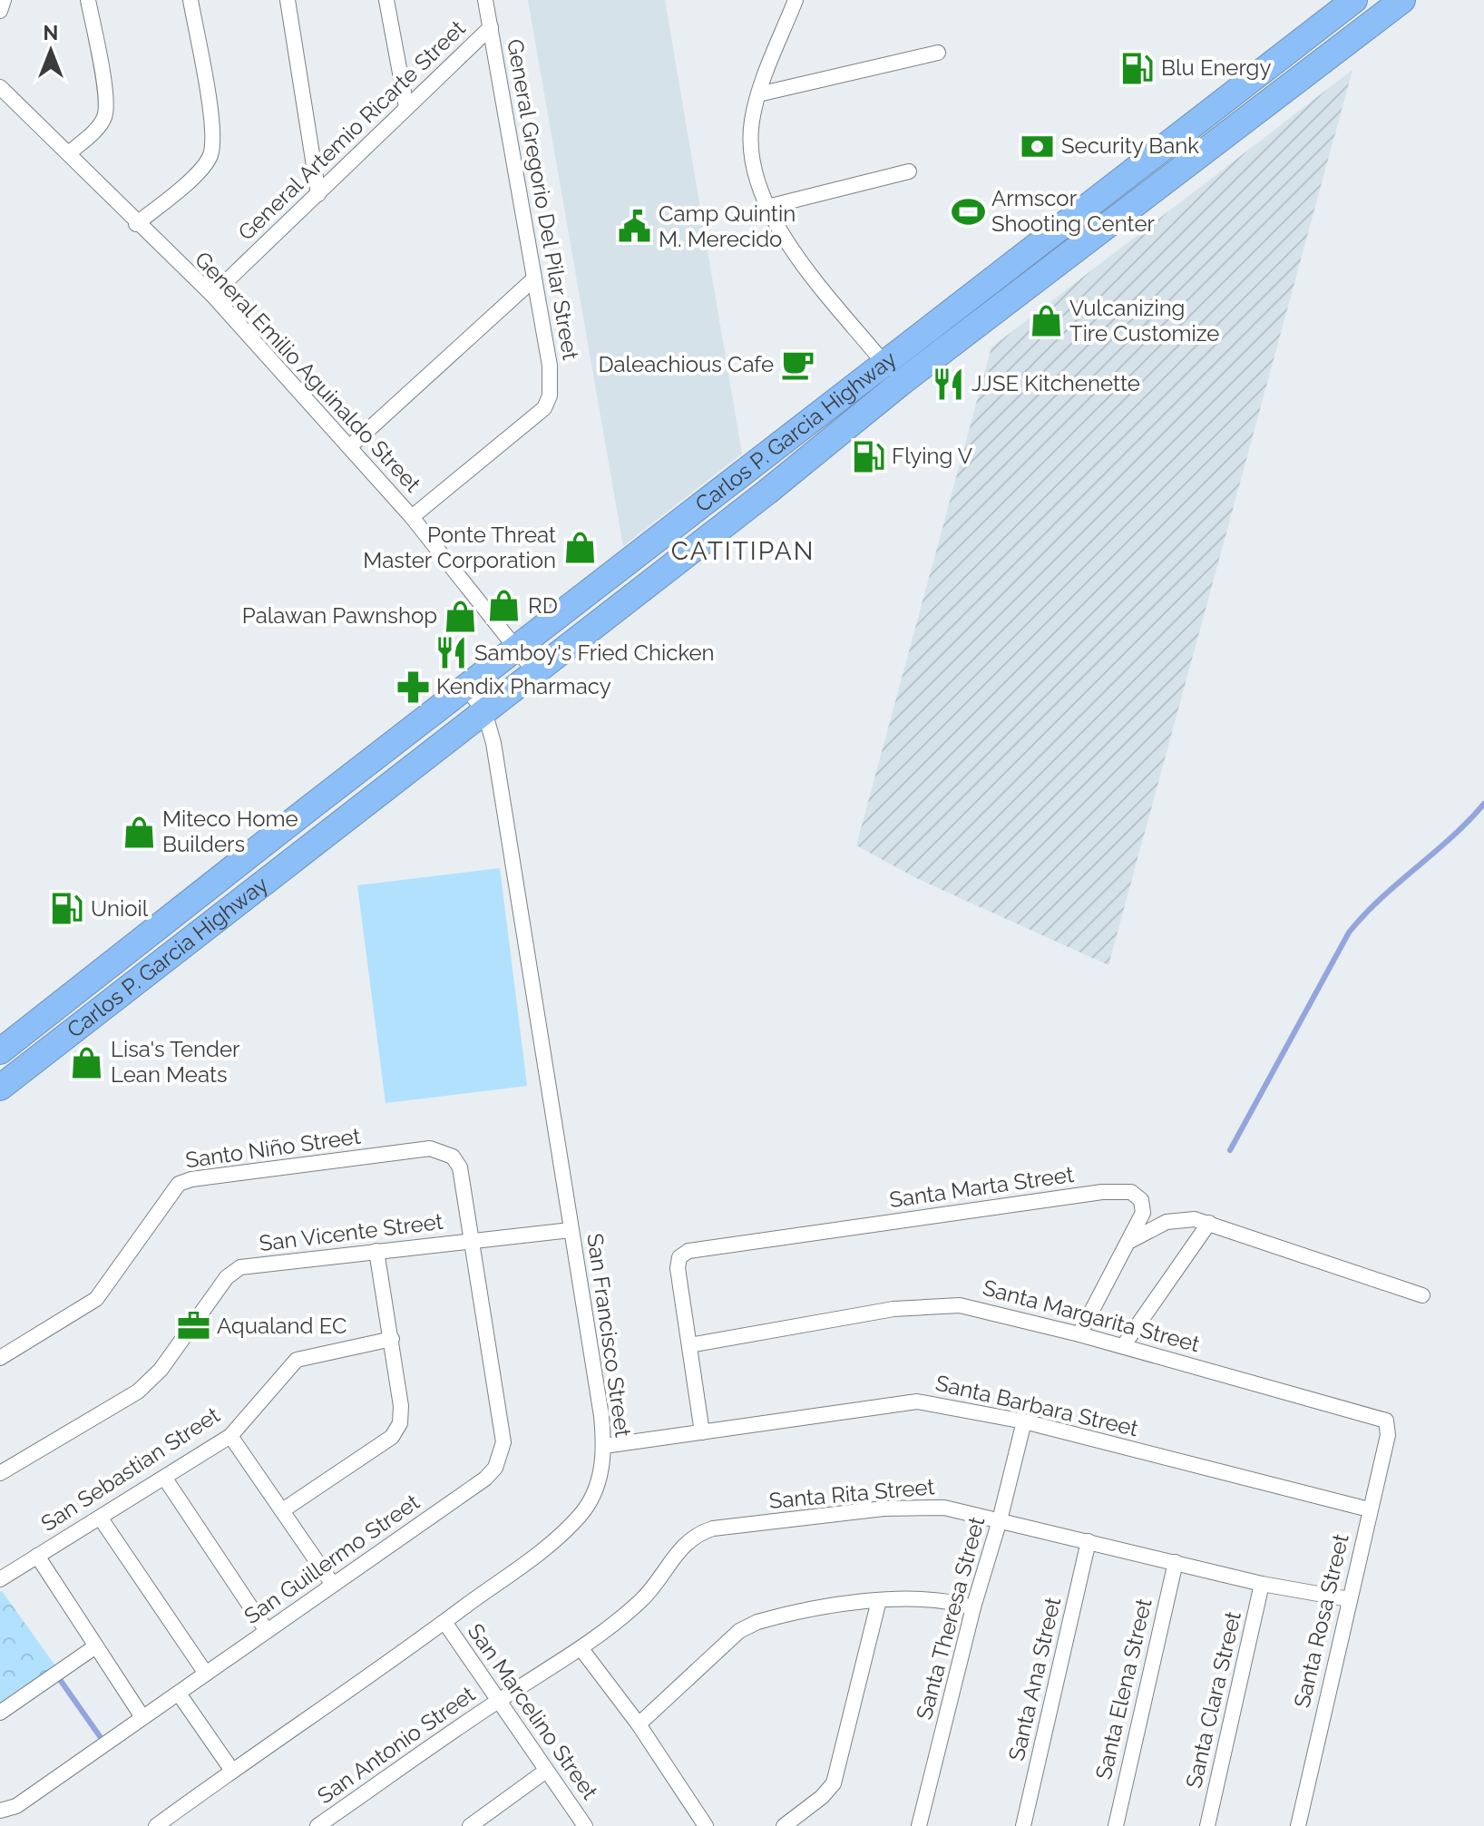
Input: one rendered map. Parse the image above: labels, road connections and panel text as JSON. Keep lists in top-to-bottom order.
{
  "streets": {
    "highway": ["Carlos P. Garcia Highway"],
    "street": [
      "General Artemio Ricarte Street",
      "General Gregorio Del Pilar Street",
      "General Emilio Aguinaldo Street",
      "Santo Niño Street",
      "Santa Marta Street",
      "San Vicente Street",
      "Santa Margarita Street",
      "San Francisco Street",
      "Santa Barbara Street",
      "San Sebastian Street",
      "Santa Rita Street",
      "San Guillermo Street",
      "Santa Theresa Street",
      "Santa Rosa Street",
      "Santa Ana Street",
      "Santa Elena Street",
      "Santa Clara Street",
      "San Marcelino Street",
      "San Antonio Street"
    ]
  },
  "crossings": [
    ["General Artemio Ricarte Street", "General Gregorio Del Pilar Street"],
    ["General Artemio Ricarte Street", "General Emilio Aguinaldo Street"],
    ["General Gregorio Del Pilar Street", "General Emilio Aguinaldo Street"],
    ["General Emilio Aguinaldo Street", "Carlos P. Garcia Highway"],
    ["Carlos P. Garcia Highway", "San Francisco Street"],
    ["Santo Niño Street", "San Vicente Street"],
    ["Santo Niño Street", "San Guillermo Street"],
    ["Santa Marta Street", "Santa Margarita Street"],
    ["San Vicente Street", "San Francisco Street"],
    ["San Vicente Street", "San Guillermo Street"],
    ["Santa Margarita Street", "Santa Rosa Street"],
    ["San Francisco Street", "Santa Barbara Street"],
    ["San Francisco Street", "San Marcelino Street"],
    ["Santa Barbara Street", "Santa Theresa Street"],
    ["Santa Barbara Street", "Santa Rosa Street"],
    ["Santa Rita Street", "Santa Theresa Street"],
    ["Santa Rita Street", "Santa Rosa Street"],
    ["Santa Rita Street", "Santa Ana Street"],
    ["Santa Rita Street", "Santa Elena Street"],
    ["Santa Rita Street", "Santa Clara Street"],
    ["Santa Rita Street", "San Marcelino Street"],
    ["Santa Rita Street", "San Antonio Street"],
    ["San Marcelino Street", "San Antonio Street"]
  ],
  "districts": ["CATITIPAN"],
  "places": {
    "fuel station": ["Blu Energy", "Flying V", "Unioil"],
    "bank": ["Security Bank"],
    "sports": ["Armscor Shooting Center"],
    "public building": ["Camp Quintin M. Merecido"],
    "shop": [
      "Vulcanizing Tire Customize",
      "Ponte Threat Master Corporation",
      "RD",
      "Palawan Pawnshop",
      "Miteco Home Builders",
      "Lisa's Tender Lean Meats"
    ],
    "cafe": ["Daleachious Cafe"],
    "restaurant": ["JJSE Kitchenette", "Samboy's Fried Chicken"],
    "pharmacy": ["Kendix Pharmacy"],
    "office": ["Aqualand EC"]
  },
  "north": "top"
}
